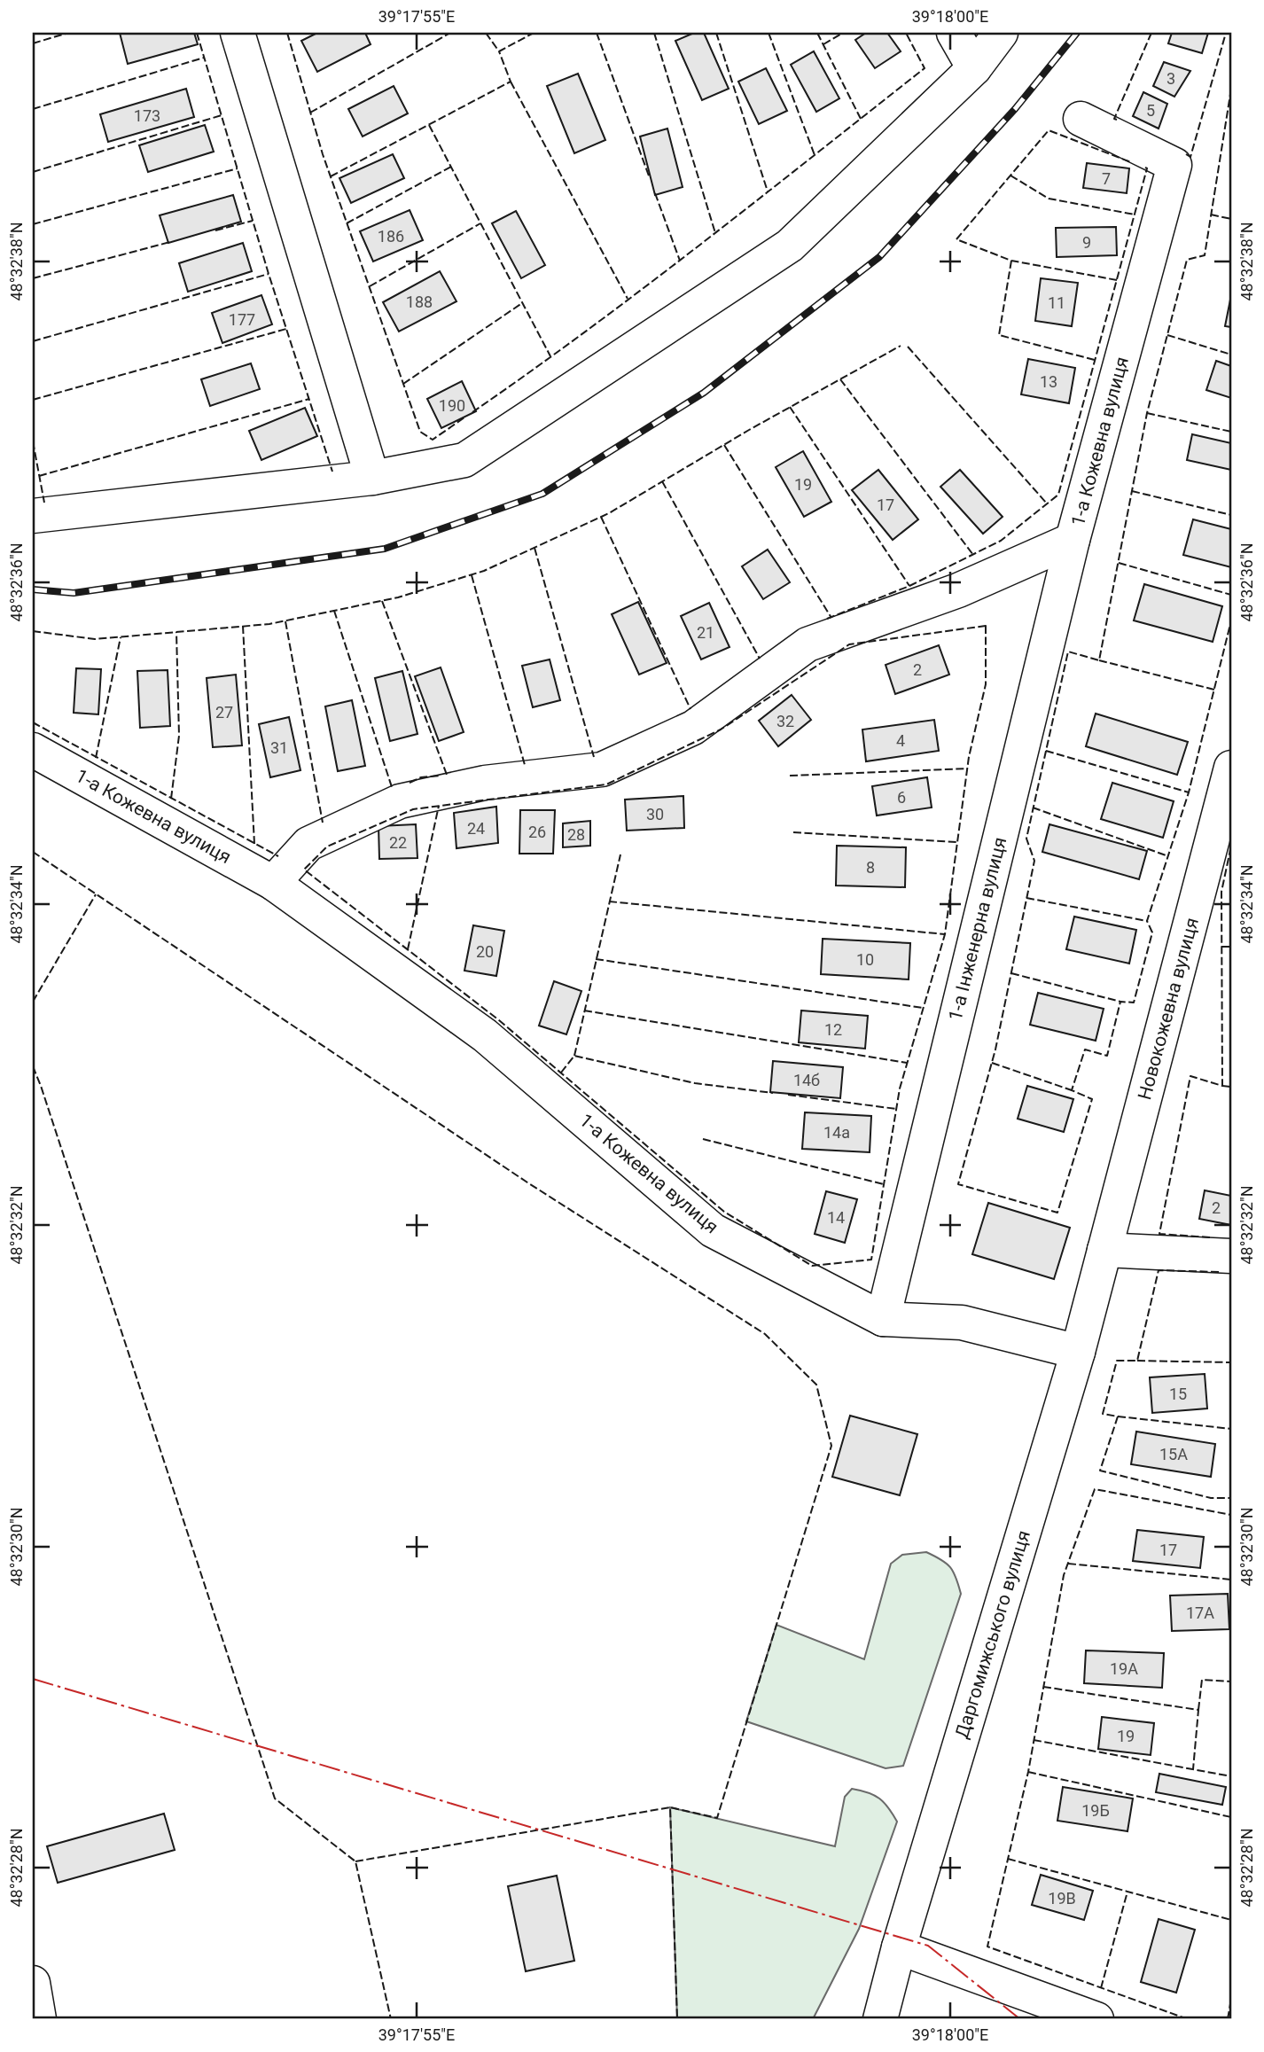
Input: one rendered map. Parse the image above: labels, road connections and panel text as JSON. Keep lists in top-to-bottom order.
{
  "streets": {
    "street": [
      "1-а Кожевна вулиця",
      "1-а Інженерна вулиця",
      "Новокожевна вулиця",
      "Даргомижського вулиця"
    ]
  },
  "crossings": [
    ["1-а Кожевна вулиця", "1-а Інженерна вулиця"],
    ["1-а Кожевна вулиця", "Даргомижського вулиця"],
    ["Новокожевна вулиця", "Даргомижського вулиця"]
  ],
  "house_numbers": [
    "3",
    "5",
    "173",
    "7",
    "186",
    "9",
    "188",
    "11",
    "177",
    "13",
    "190",
    "19",
    "17",
    "21",
    "2",
    "27",
    "32",
    "4",
    "31",
    "6",
    "30",
    "24",
    "26",
    "28",
    "22",
    "8",
    "20",
    "10",
    "12",
    "14б",
    "14а",
    "2",
    "14",
    "15",
    "15А",
    "17",
    "17А",
    "19А",
    "19",
    "19Б",
    "19В"
  ],
  "coordinates": [
    "39°17'55\"E",
    "39°18'00\"E",
    "48°32'38\"N",
    "48°32'36\"N",
    "48°32'34\"N",
    "48°32'32\"N",
    "48°32'30\"N",
    "48°32'28\"N"
  ]
}
